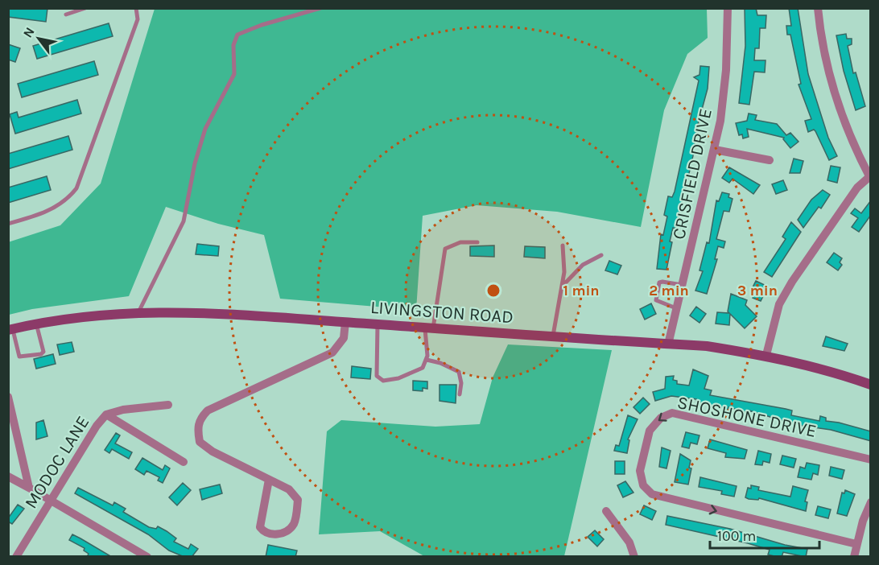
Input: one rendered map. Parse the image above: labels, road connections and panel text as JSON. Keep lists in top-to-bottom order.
{
  "streets": {
    "main road": ["LIVINGSTON ROAD"],
    "street": ["CRISFIELD DRIVE", "SHOSHONE DRIVE", "MODOC LANE"]
  },
  "crossings": [
    ["CRISFIELD DRIVE", "LIVINGSTON ROAD"]
  ],
  "scale_bar": "100 m",
  "north": "top left",
  "rings": ["1 min", "2 min", "3 min"]
}
